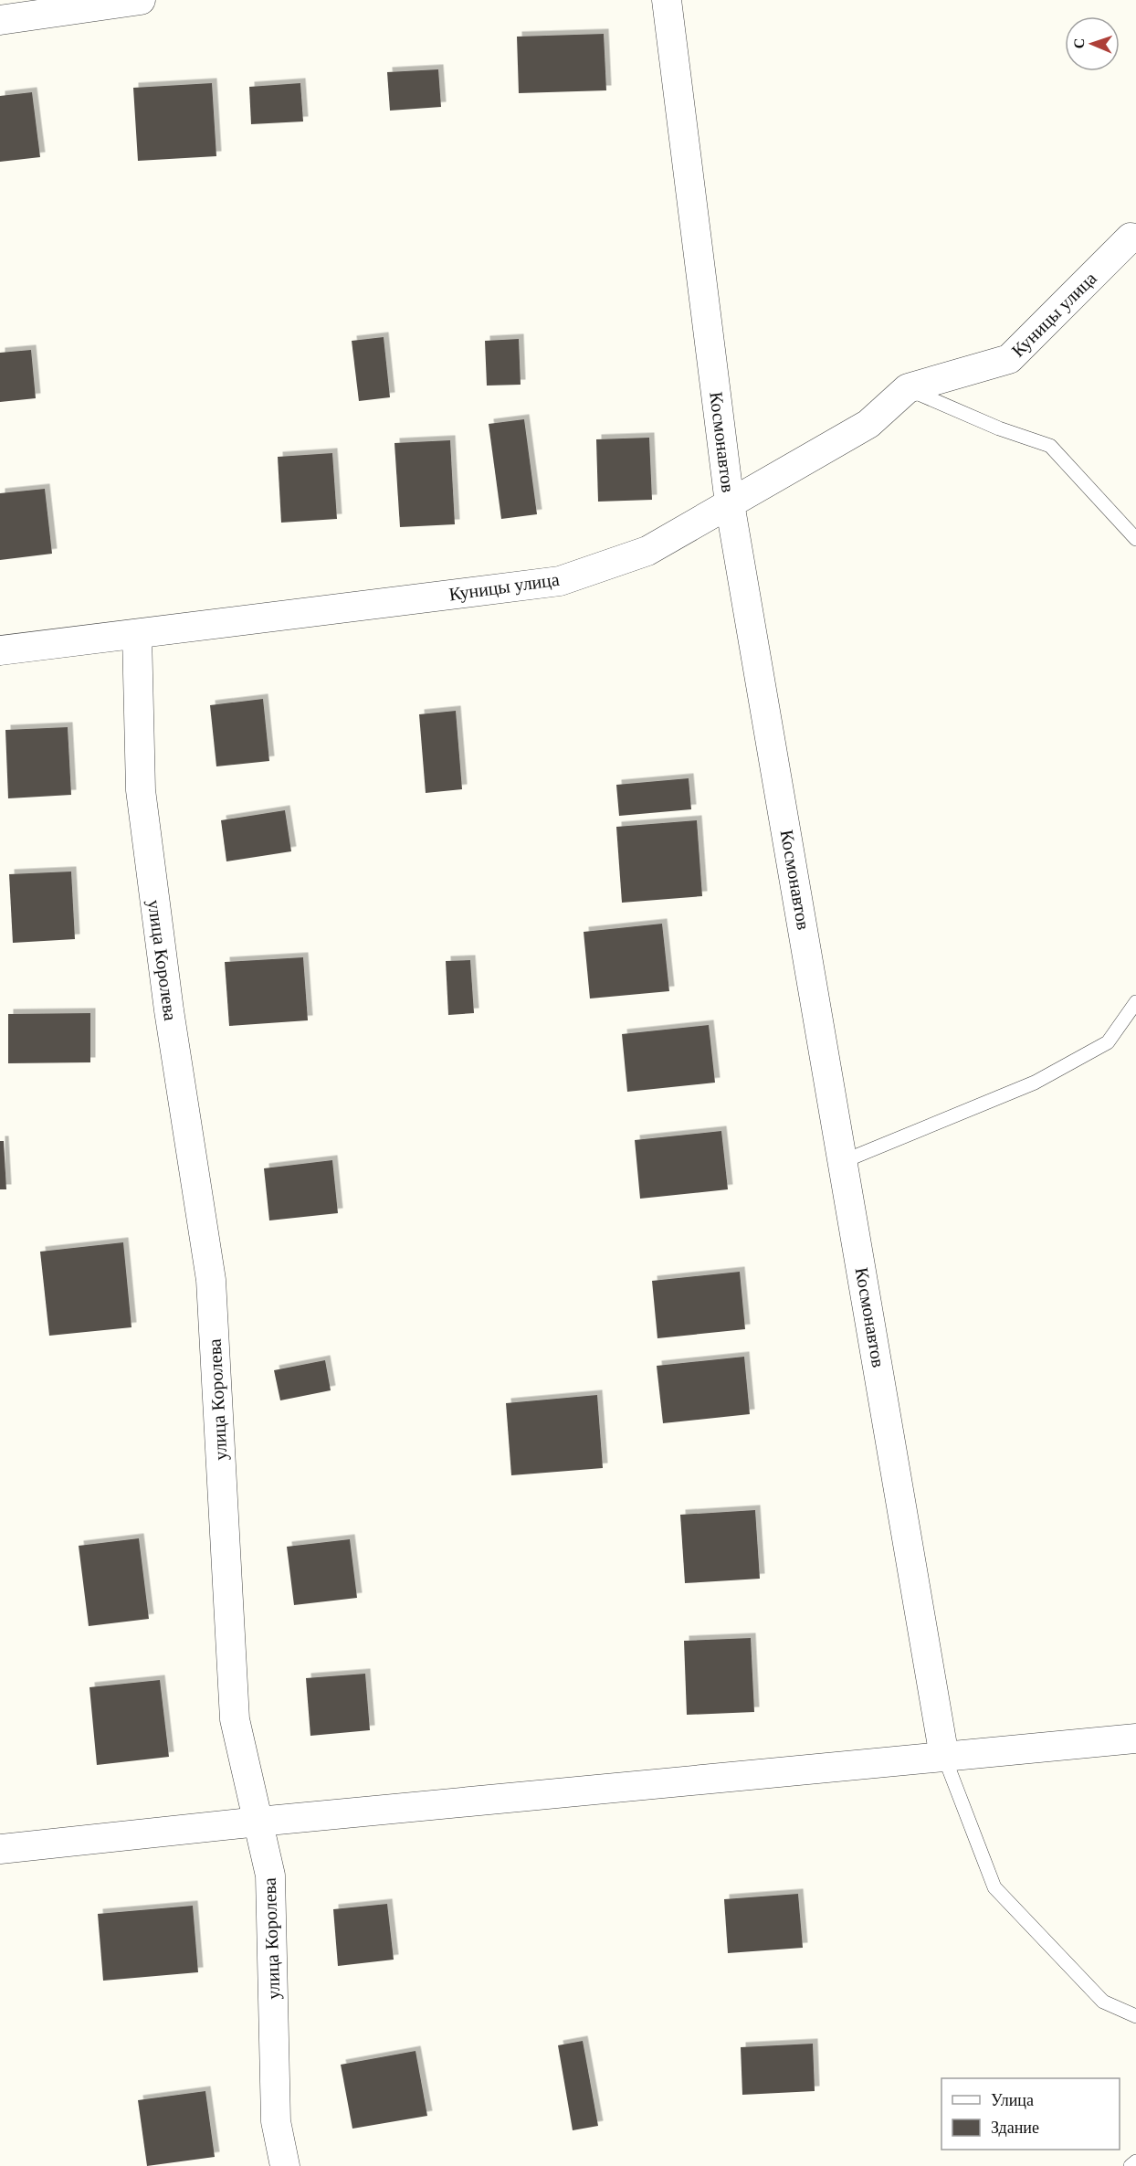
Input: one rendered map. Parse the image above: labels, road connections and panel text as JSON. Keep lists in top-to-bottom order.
{
  "streets": {
    "street": ["Куницы улица", "Космонавтов", "улица Королева"]
  },
  "crossings": [
    ["Куницы улица", "Космонавтов"],
    ["Куницы улица", "улица Королева"]
  ],
  "legend": ["Улица", "Здание"],
  "north": "left"
}
